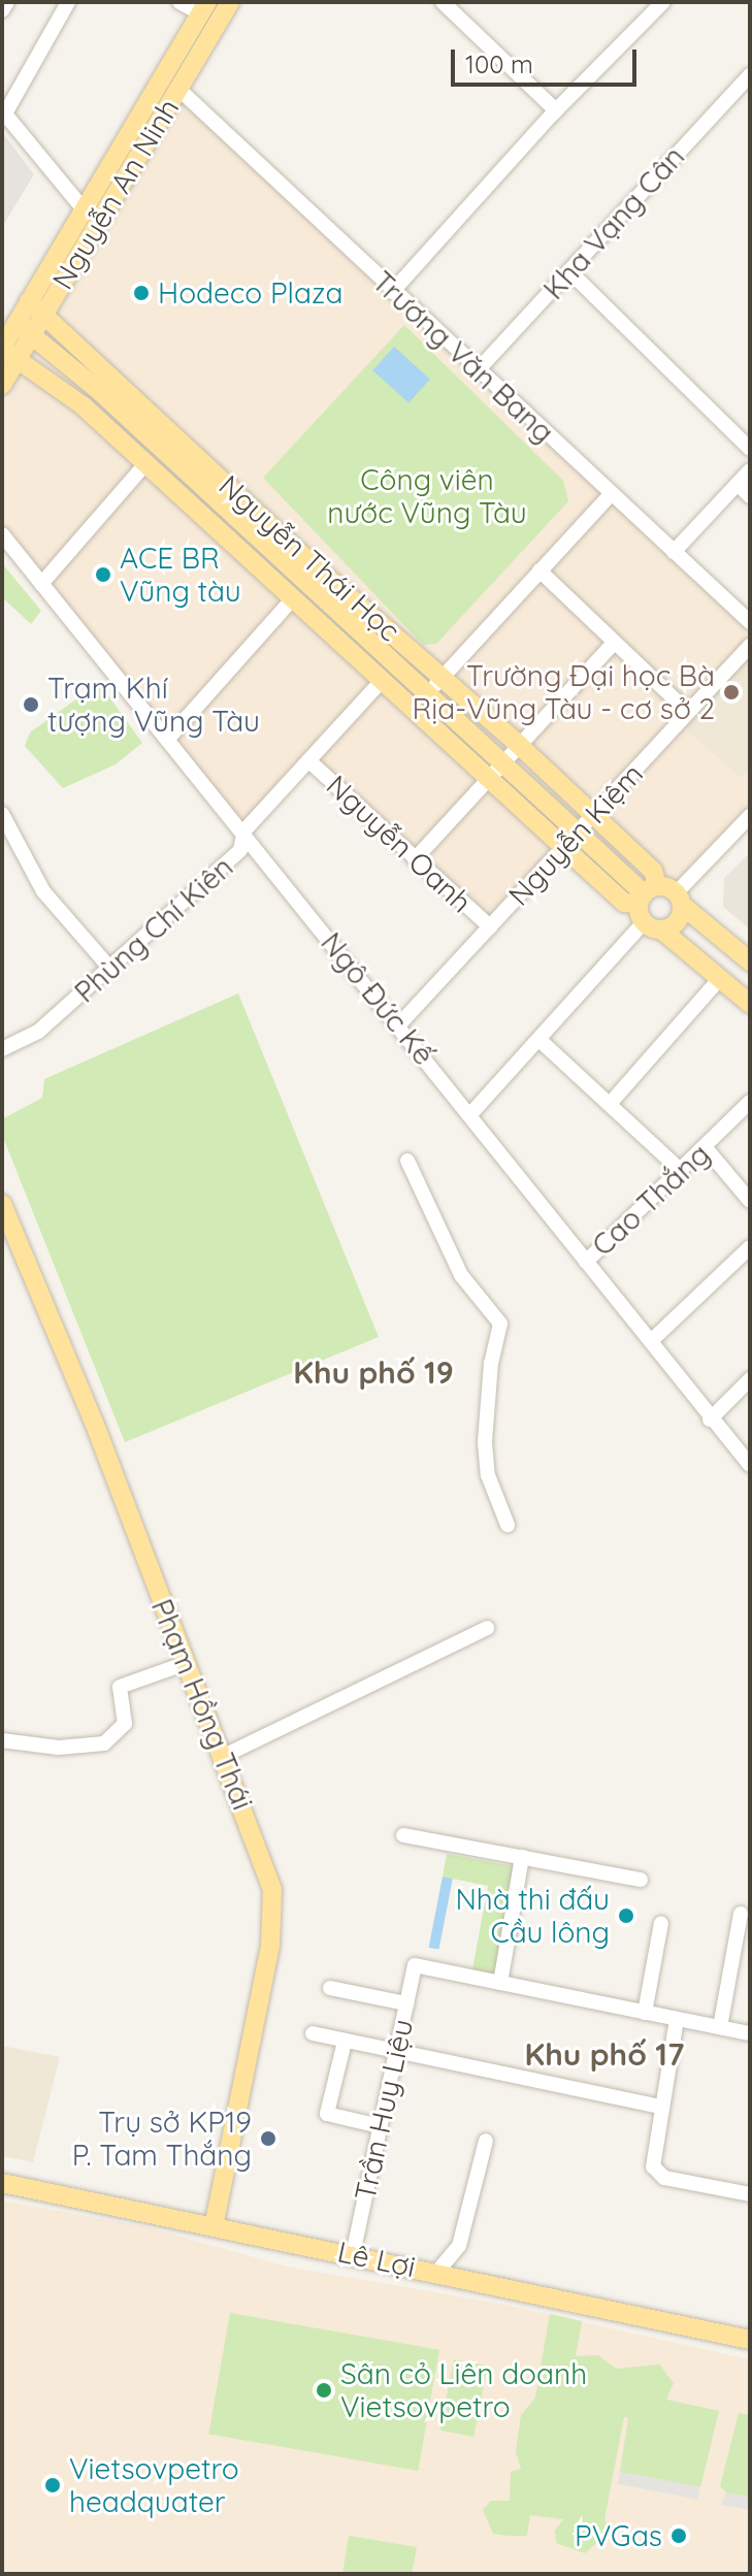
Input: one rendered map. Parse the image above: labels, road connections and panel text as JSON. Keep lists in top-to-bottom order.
{
  "streets": {
    "main road": [
      "Nguyễn An Ninh",
      "Nguyễn Thái Học",
      "Phạm Hồng Thái",
      "Lê Lợi"
    ],
    "street": [
      "Kha Vạng Cân",
      "Trương Văn Bang",
      "Nguyễn Kiệm",
      "Nguyễn Oanh",
      "Phùng Chí Kiên",
      "Ngô Đức Kế",
      "Cao Thắng",
      "Trần Huy Liệu"
    ]
  },
  "crossings": [
    ["Nguyễn An Ninh", "Trương Văn Bang"],
    ["Nguyễn An Ninh", "Nguyễn Thái Học"],
    ["Kha Vạng Cân", "Trương Văn Bang"],
    ["Nguyễn Thái Học", "Nguyễn Kiệm"],
    ["Nguyễn Thái Học", "Phùng Chí Kiên"],
    ["Nguyễn Kiệm", "Nguyễn Oanh"],
    ["Nguyễn Kiệm", "Ngô Đức Kế"],
    ["Nguyễn Oanh", "Phùng Chí Kiên"],
    ["Phùng Chí Kiên", "Ngô Đức Kế"],
    ["Ngô Đức Kế", "Cao Thắng"],
    ["Phạm Hồng Thái", "Lê Lợi"],
    ["Trần Huy Liệu", "Lê Lợi"]
  ],
  "districts": ["Khu phố 19", "Khu phố 17"],
  "parks": ["Công viên nước Vũng Tàu"],
  "places": [
    "Hodeco Plaza",
    "ACE BR Vũng tàu",
    "Trường Đại học Bà Rịa-Vũng Tàu - cơ sở 2",
    "Trạm Khí tượng Vũng Tàu",
    "Nhà thi đấu Cầu lông",
    "Trụ sở KP19 P. Tam Thắng",
    "Sân cỏ Liên doanh Vietsovpetro",
    "Vietsovpetro headquater",
    "PVGas"
  ],
  "scale_bar": "100 m"
}
